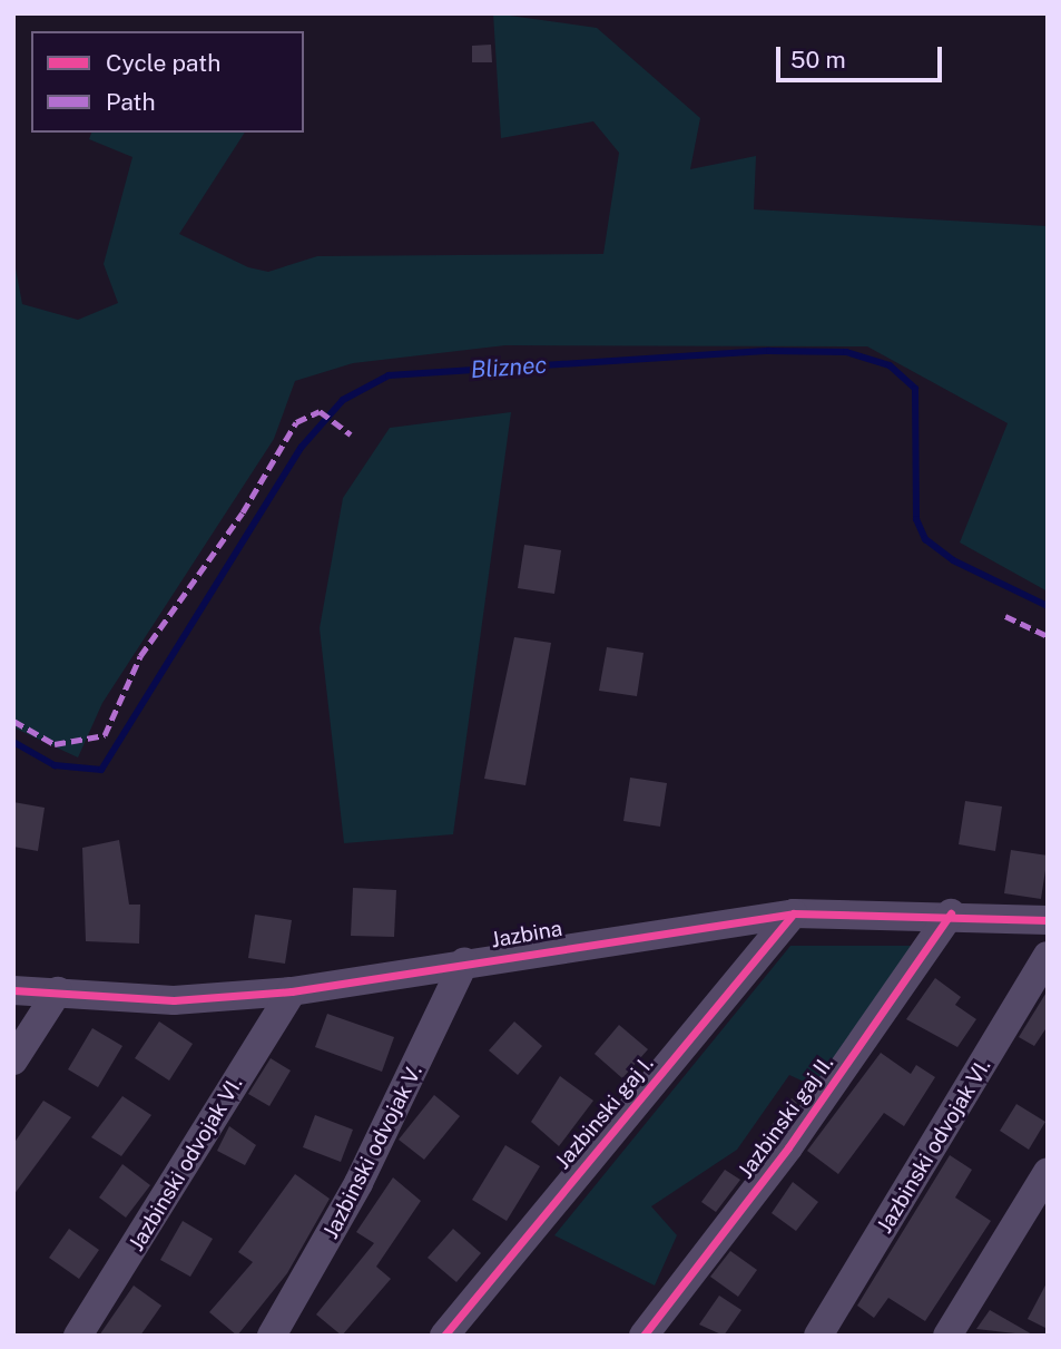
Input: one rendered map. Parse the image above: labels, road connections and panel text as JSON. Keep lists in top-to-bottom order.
{
  "streets": {
    "street": [
      "Jazbina",
      "Jazbinski gaj I.",
      "Jazbinski gaj II.",
      "Jazbinski odvojak VI.",
      "Jazbinski odvojak V."
    ]
  },
  "crossings": [
    ["Jazbina", "Jazbinski gaj I."],
    ["Jazbina", "Jazbinski gaj II."],
    ["Jazbina", "Jazbinski odvojak VI."],
    ["Jazbina", "Jazbinski odvojak V."]
  ],
  "water": ["Bliznec"],
  "legend": ["Cycle path", "Path"],
  "scale_bar": "50 m"
}
